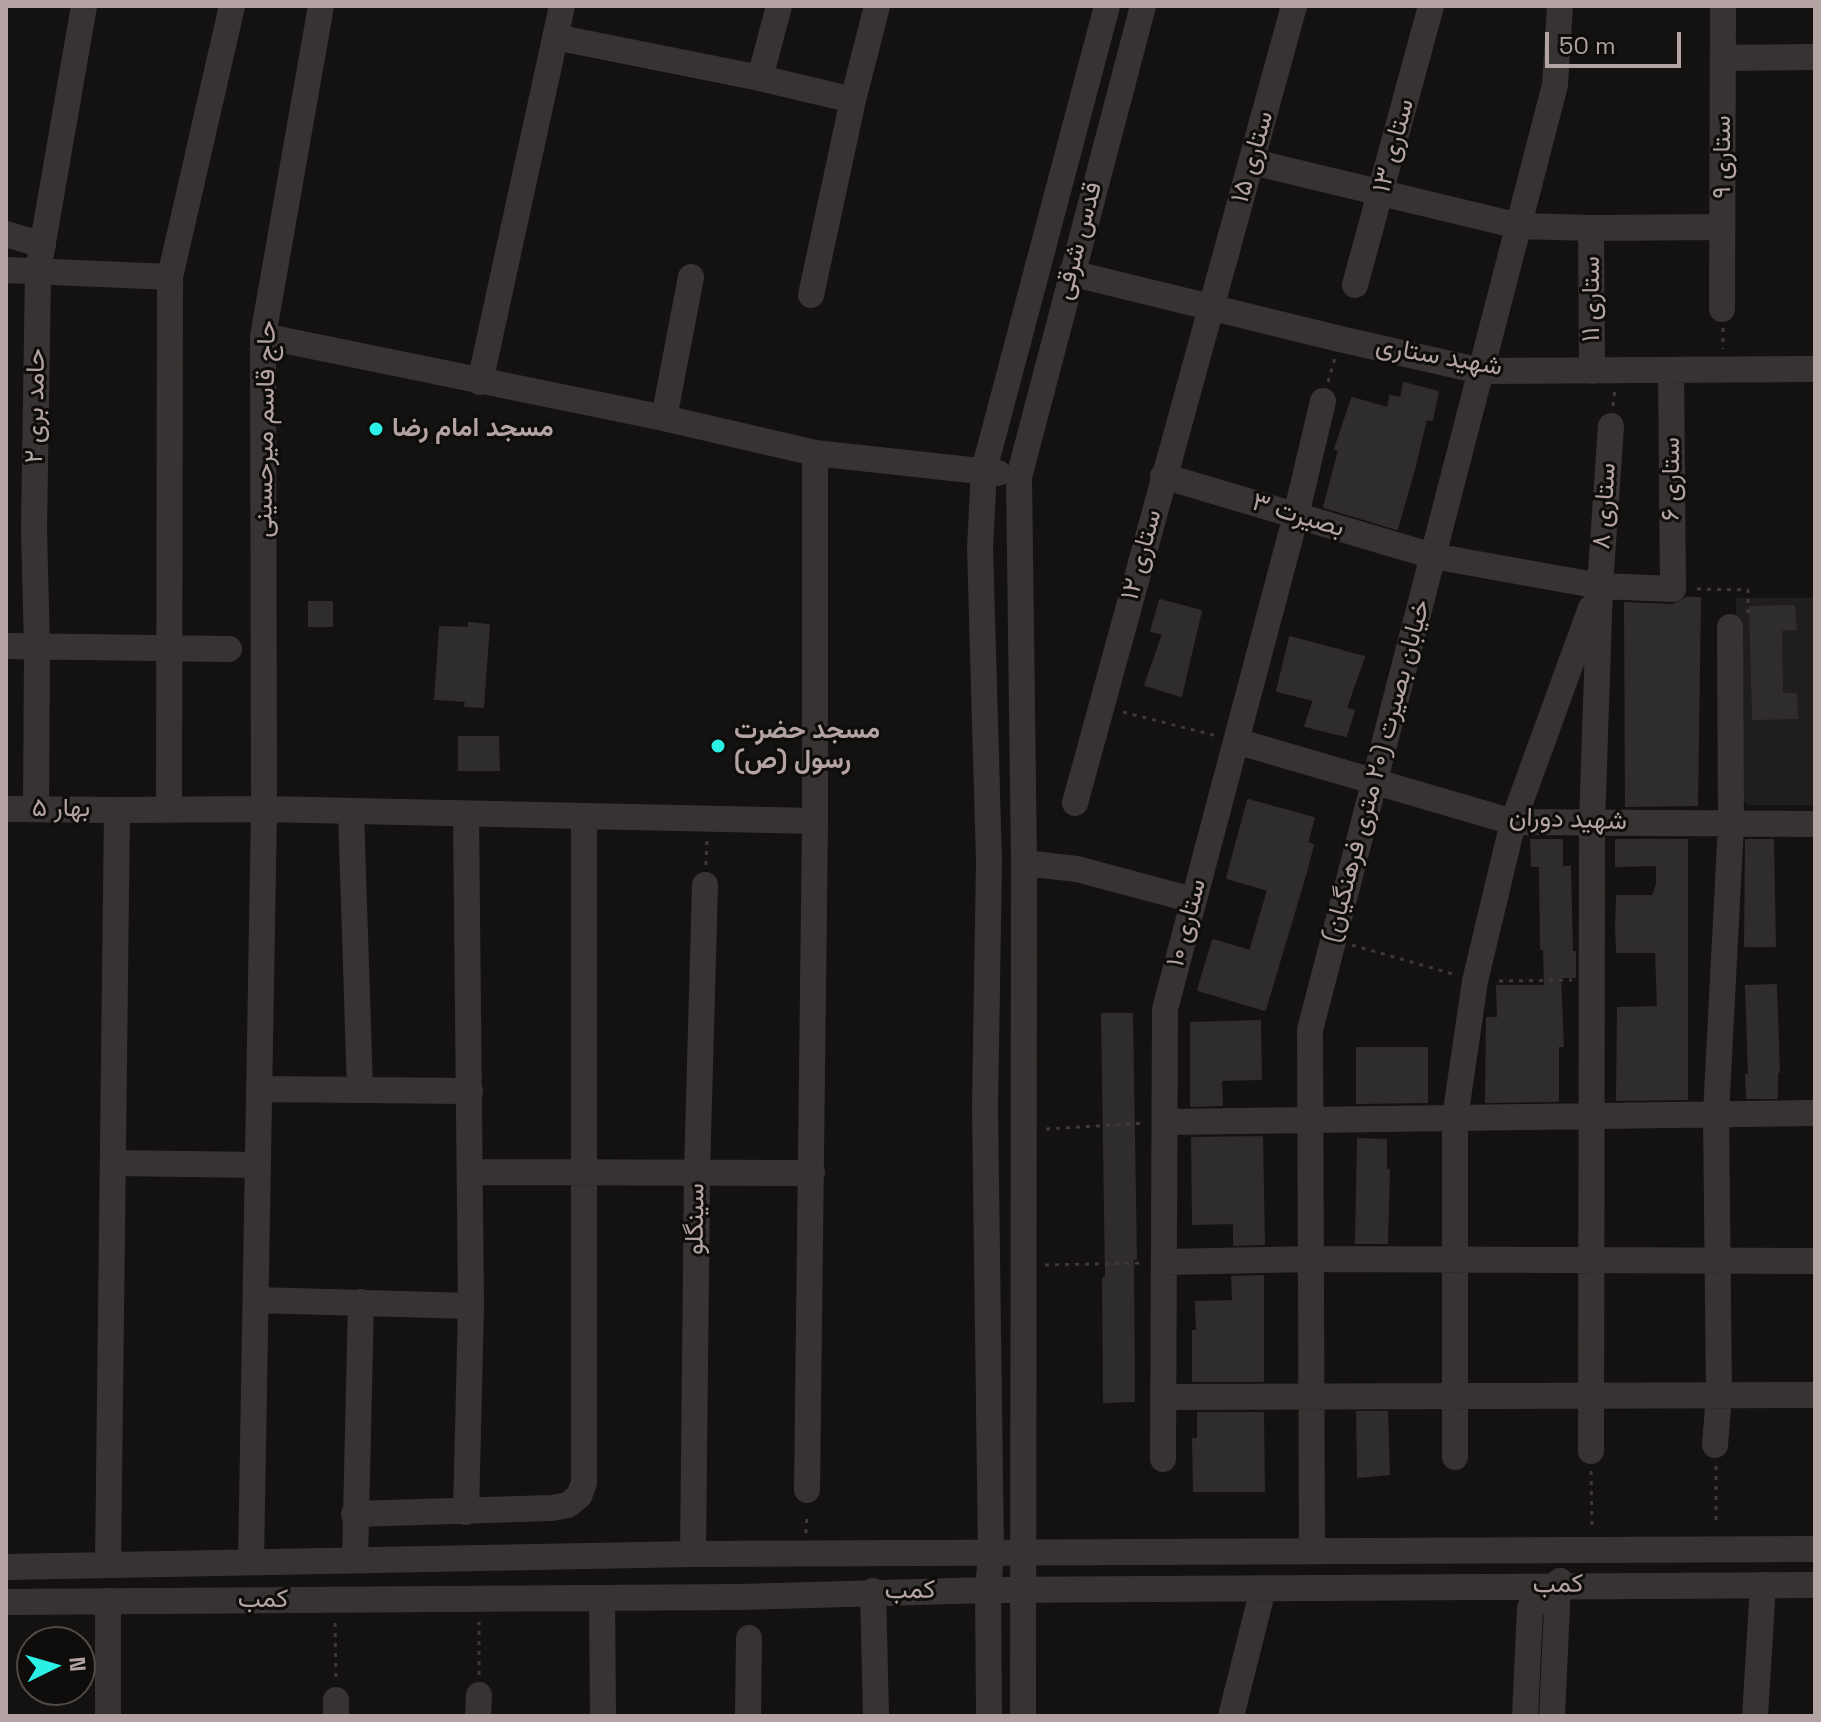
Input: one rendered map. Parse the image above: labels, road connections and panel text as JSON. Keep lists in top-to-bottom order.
{
  "streets": {
    "street": [
      "ستاری ۱۳",
      "ستاری ۱۵",
      "ستاری ۹",
      "قدس شرقی",
      "ستاری ۱۱",
      "شهید ستاری",
      "حامد بری ۲",
      "حاج قاسم میرحسینی",
      "ستاری ۶",
      "ستاری ۸",
      "بصیرت ۳",
      "ستاری ۱۲",
      "خیابان بصیرت (۲۰ متری فرهنگیان)",
      "بهار ۵",
      "شهید دوران",
      "ستاری ۱۰",
      "سینگلو",
      "کمب"
    ]
  },
  "crossings": [
    ["ستاری ۱۵", "شهید ستاری"],
    ["ستاری ۱۵", "ستاری ۱۲"],
    ["قدس شرقی", "شهید ستاری"],
    ["قدس شرقی", "کمب"],
    ["ستاری ۱۱", "شهید ستاری"],
    ["شهید ستاری", "ستاری ۶"],
    ["شهید ستاری", "ستاری ۱۲"],
    ["شهید ستاری", "خیابان بصیرت (۲۰ متری فرهنگیان)"],
    ["حامد بری ۲", "بهار ۵"],
    ["حاج قاسم میرحسینی", "بهار ۵"],
    ["حاج قاسم میرحسینی", "کمب"],
    ["ستاری ۶", "بصیرت ۳"],
    ["ستاری ۸", "بصیرت ۳"],
    ["بصیرت ۳", "ستاری ۱۲"],
    ["بصیرت ۳", "خیابان بصیرت (۲۰ متری فرهنگیان)"],
    ["بصیرت ۳", "ستاری ۱۰"],
    ["خیابان بصیرت (۲۰ متری فرهنگیان)", "شهید دوران"],
    ["خیابان بصیرت (۲۰ متری فرهنگیان)", "کمب"],
    ["شهید دوران", "ستاری ۱۰"],
    ["سینگلو", "کمب"]
  ],
  "places": ["مسجد امام رضا", "مسجد حضرت رسول (ص)"],
  "scale_bar": "50 m",
  "north": "right"
}
